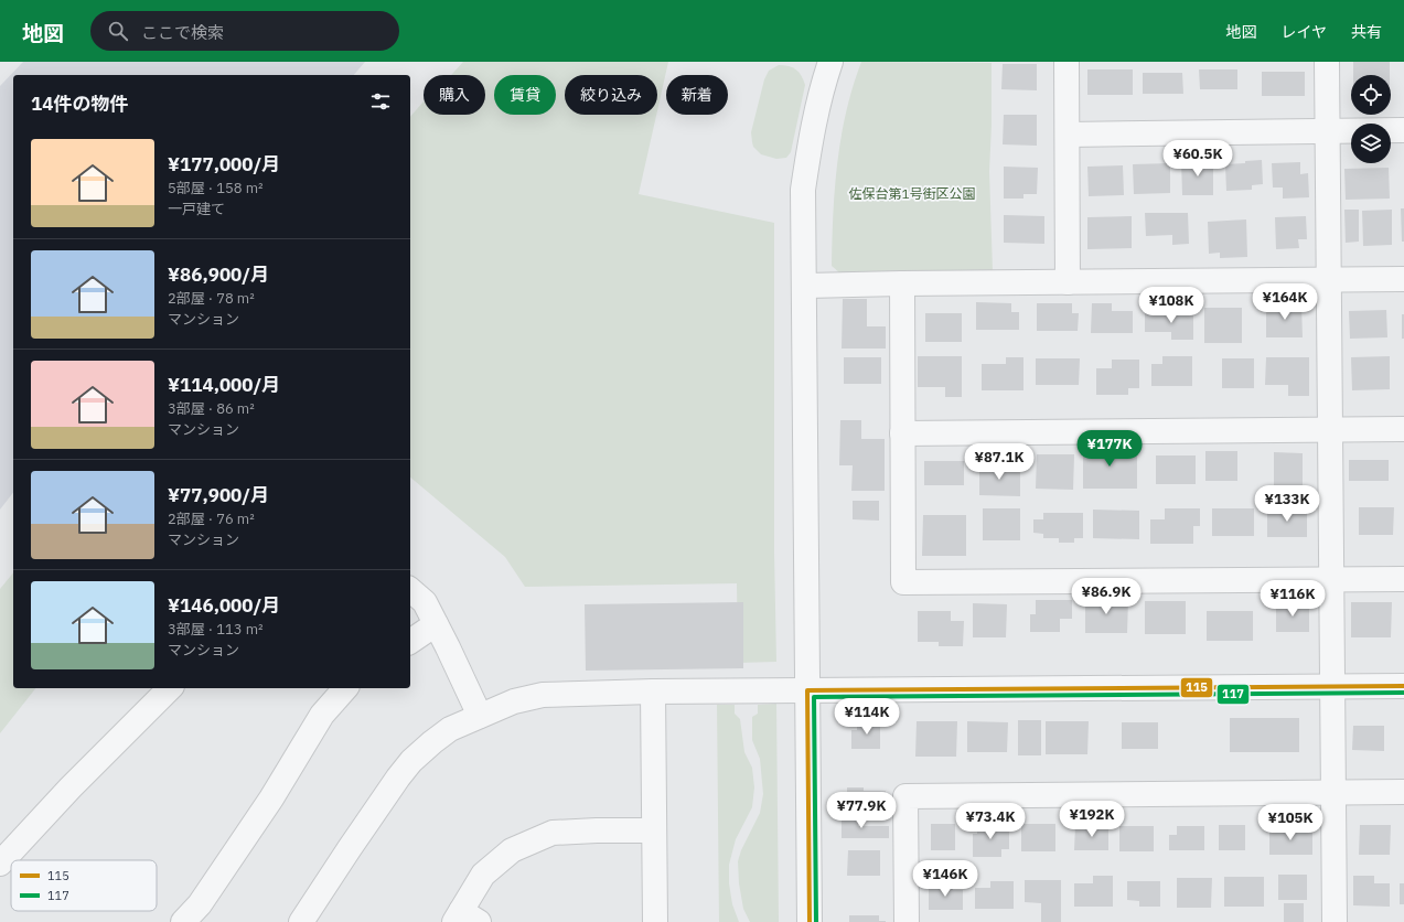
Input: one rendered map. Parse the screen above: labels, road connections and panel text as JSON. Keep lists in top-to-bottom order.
{
  "parks": ["佐保台第1号街区公園"],
  "lines": ["transit line 115", "transit line 117"],
  "legend": ["115", "117"],
  "page": {
    "header": "地図",
    "search": "ここで検索",
    "nav": ["地図", "レイヤ", "共有"],
    "chip": [
      "購入",
      "賃貸",
      "絞り込み",
      "新着"
    ],
    "heading": "14件の物件",
    "list": [
      {
        "name": "¥177,000/月",
        "note": "5部屋 · 158 m² · 一戸建て"
      },
      {
        "name": "¥86,900/月",
        "note": "2部屋 · 78 m² · マンション"
      },
      {
        "name": "¥114,000/月",
        "note": "3部屋 · 86 m² · マンション"
      },
      {
        "name": "¥77,900/月",
        "note": "2部屋 · 76 m² · マンション"
      },
      {
        "name": "¥146,000/月",
        "note": "3部屋 · 113 m² · マンション"
      }
    ],
    "price": [
      "¥60.5K",
      "¥164K",
      "¥108K",
      "¥177K",
      "¥87.1K",
      "¥133K",
      "¥86.9K",
      "¥116K",
      "¥114K",
      "¥77.9K",
      "¥192K",
      "¥73.4K",
      "¥105K",
      "¥146K"
    ]
  }
}
